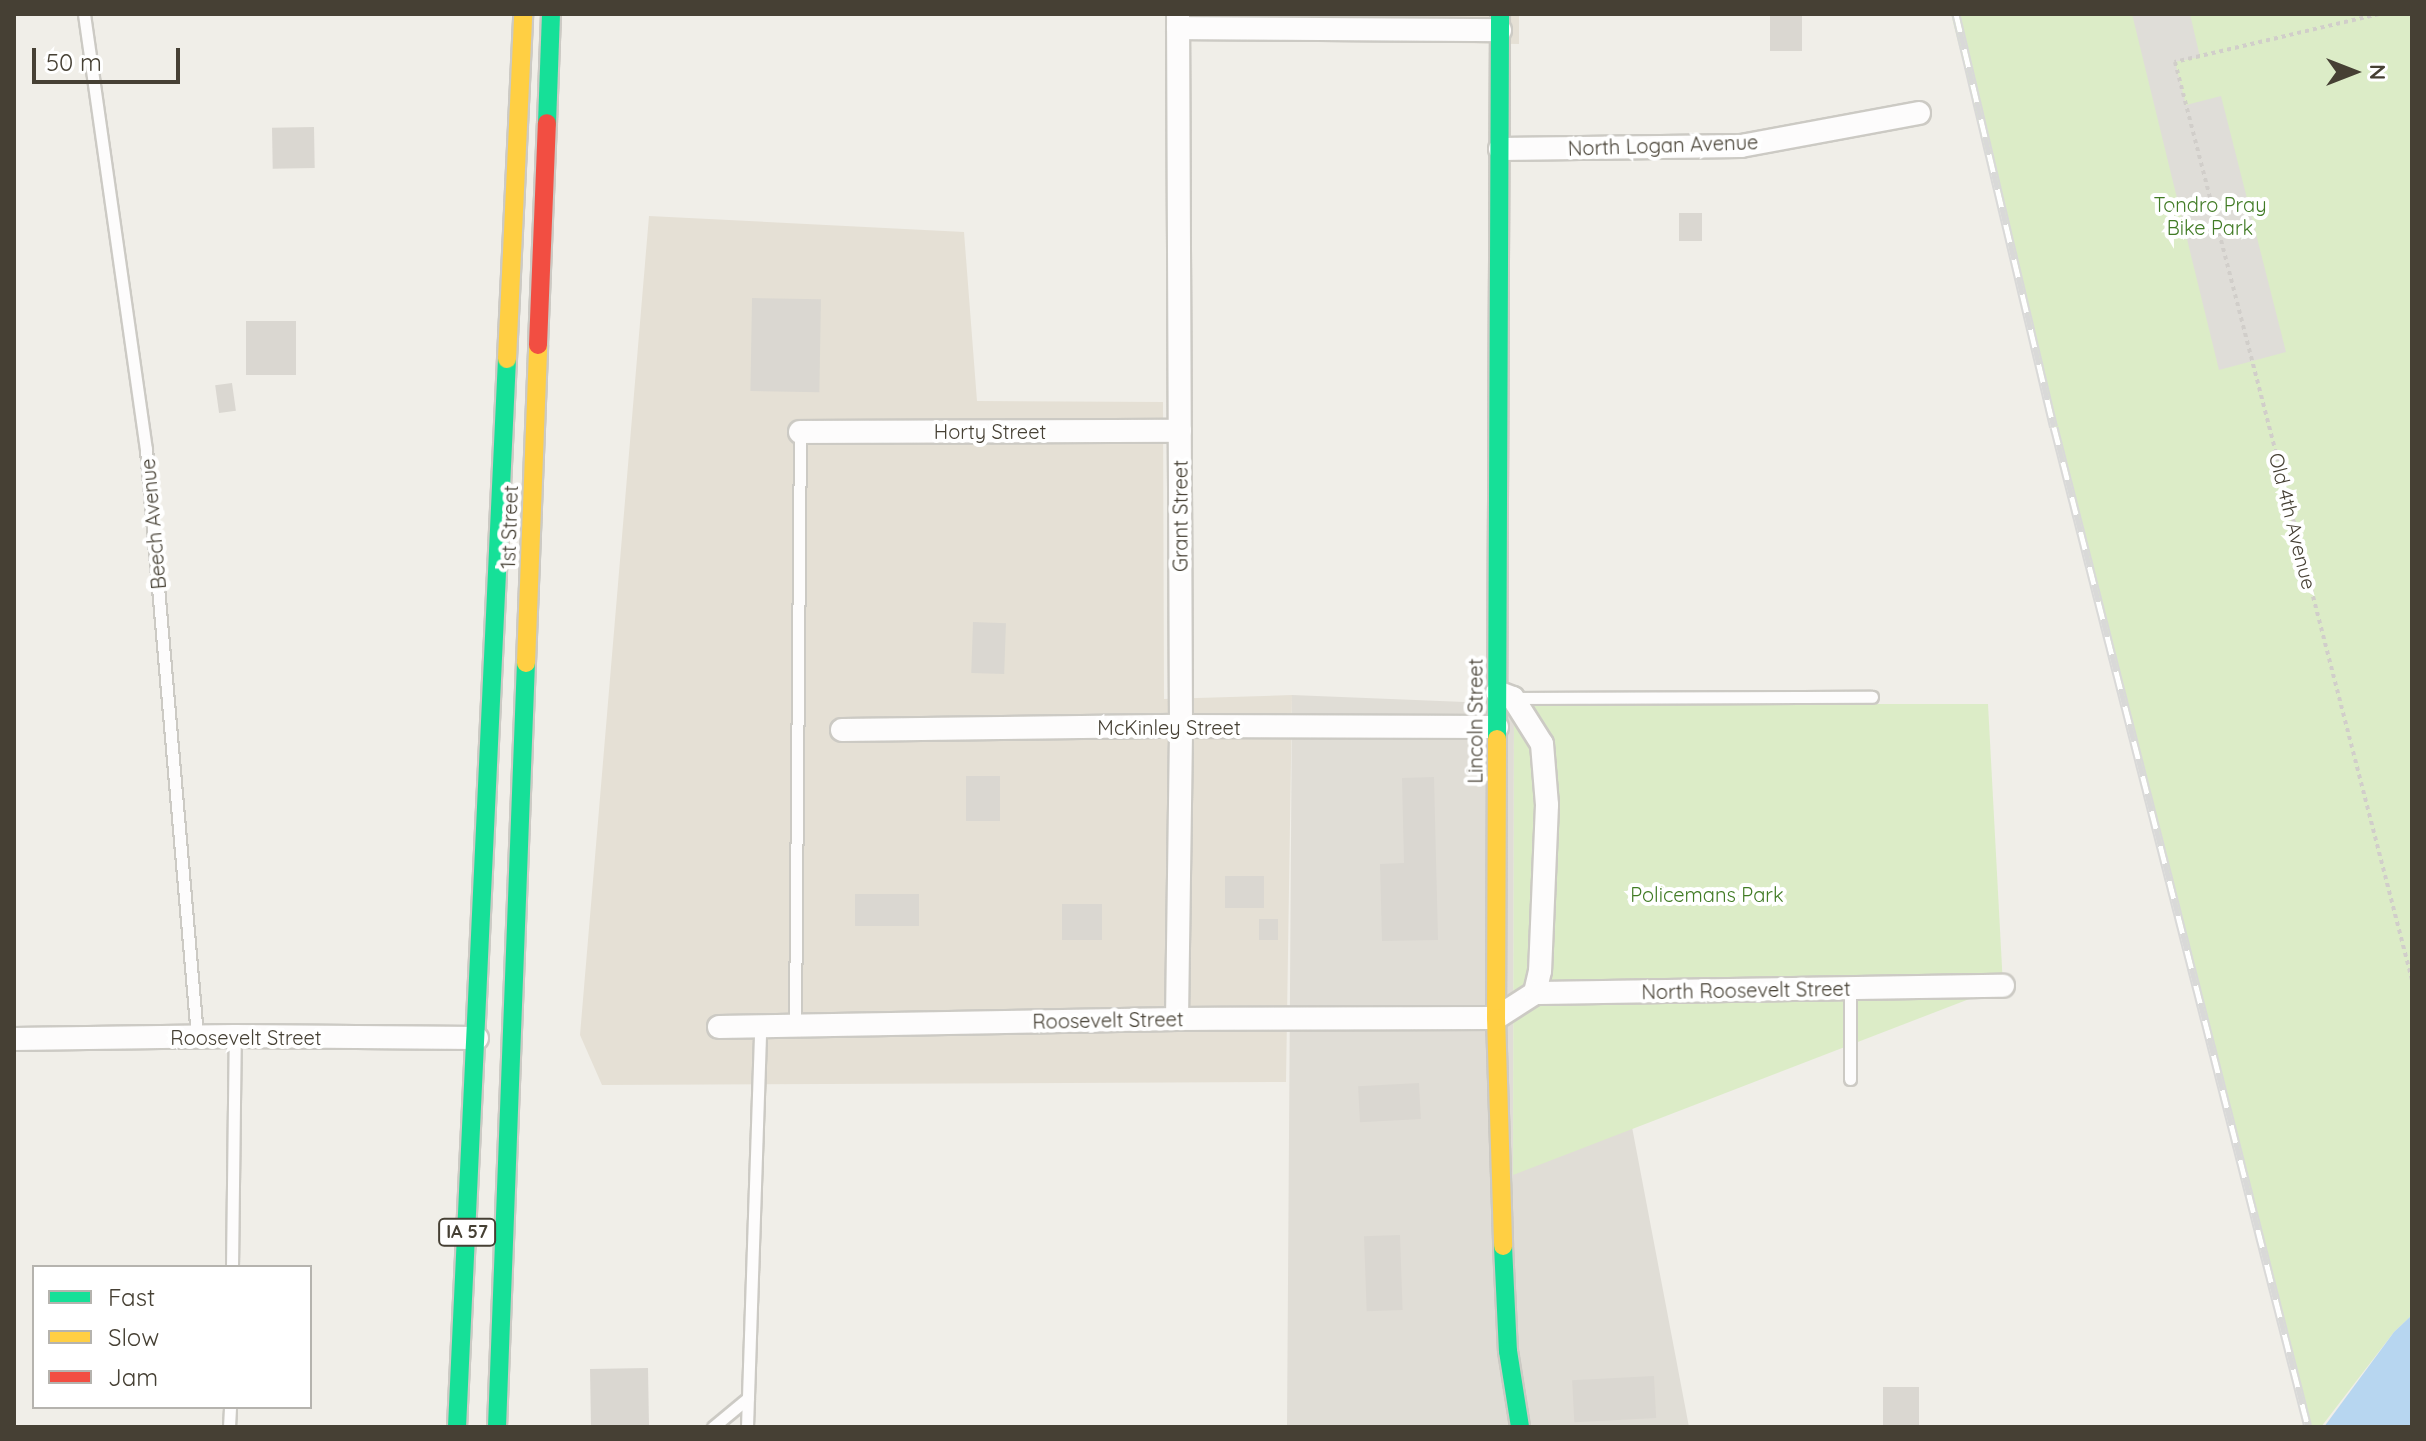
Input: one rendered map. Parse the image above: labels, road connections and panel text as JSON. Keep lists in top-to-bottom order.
{
  "streets": {
    "main road": ["1st Street", "Lincoln Street", "IA 57"],
    "street": [
      "North Logan Avenue",
      "Horty Street",
      "Grant Street",
      "McKinley Street",
      "North Roosevelt Street",
      "Roosevelt Street"
    ],
    "lane": ["Beech Avenue"],
    "path": ["Old 4th Avenue"]
  },
  "crossings": [
    ["North Logan Avenue", "Lincoln Street"],
    ["Horty Street", "Grant Street"],
    ["Grant Street", "McKinley Street"],
    ["Grant Street", "Roosevelt Street"],
    ["Beech Avenue", "Roosevelt Street"],
    ["1st Street", "Roosevelt Street"],
    ["1st Street", "IA 57"],
    ["Lincoln Street", "McKinley Street"],
    ["Lincoln Street", "Roosevelt Street"],
    ["Roosevelt Street", "IA 57"]
  ],
  "parks": ["Tondro Pray Bike Park", "Policemans Park"],
  "legend": ["Fast", "Slow", "Jam"],
  "scale_bar": "50 m",
  "north": "right"
}
